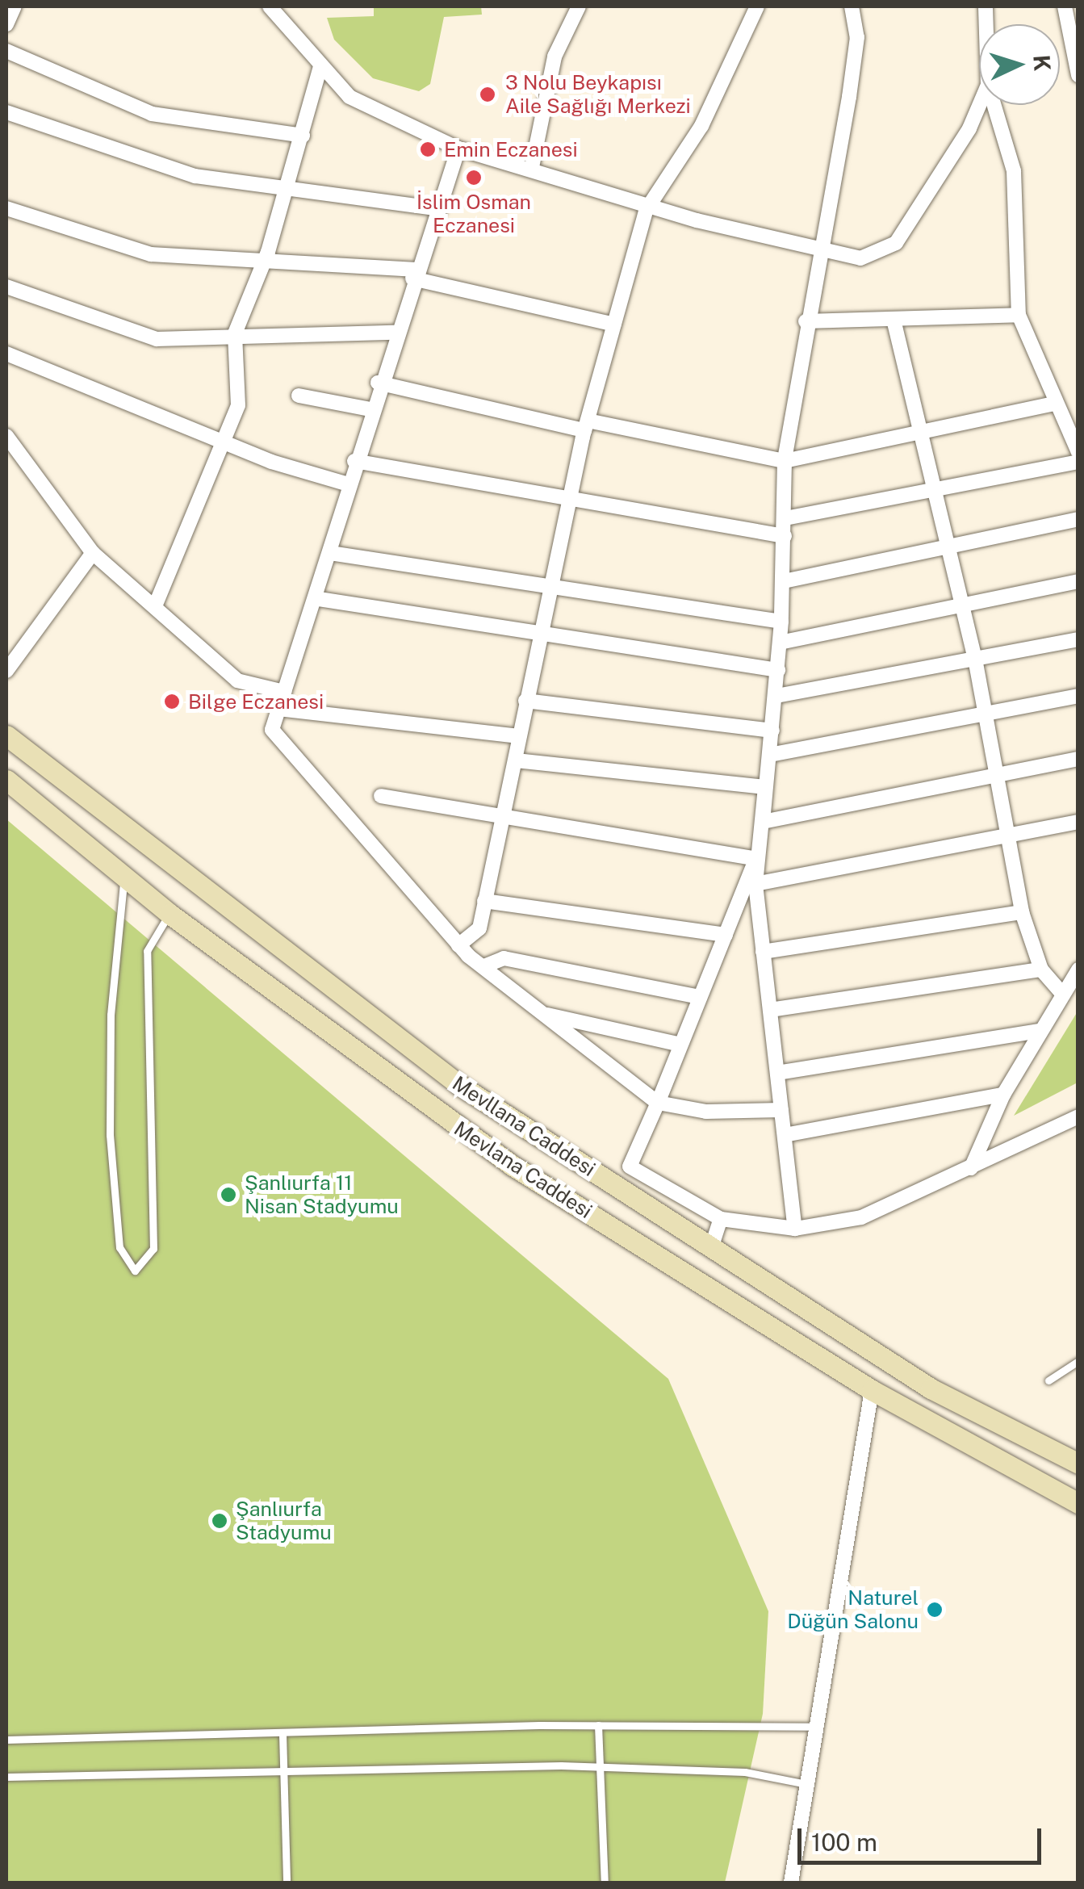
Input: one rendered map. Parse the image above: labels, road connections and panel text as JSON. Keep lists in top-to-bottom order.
{
  "streets": {
    "main road": ["Mevllana Caddesi", "Mevlana Caddesi"]
  },
  "places": [
    "3 Nolu Beykapısı Aile Sağlığı Merkezi",
    "Emin Eczanesi",
    "İslim Osman Eczanesi",
    "Bilge Eczanesi",
    "Şanlıurfa 11 Nisan Stadyumu",
    "Şanlıurfa Stadyumu",
    "Naturel Düğün Salonu"
  ],
  "scale_bar": "100 m",
  "north": "right"
}
